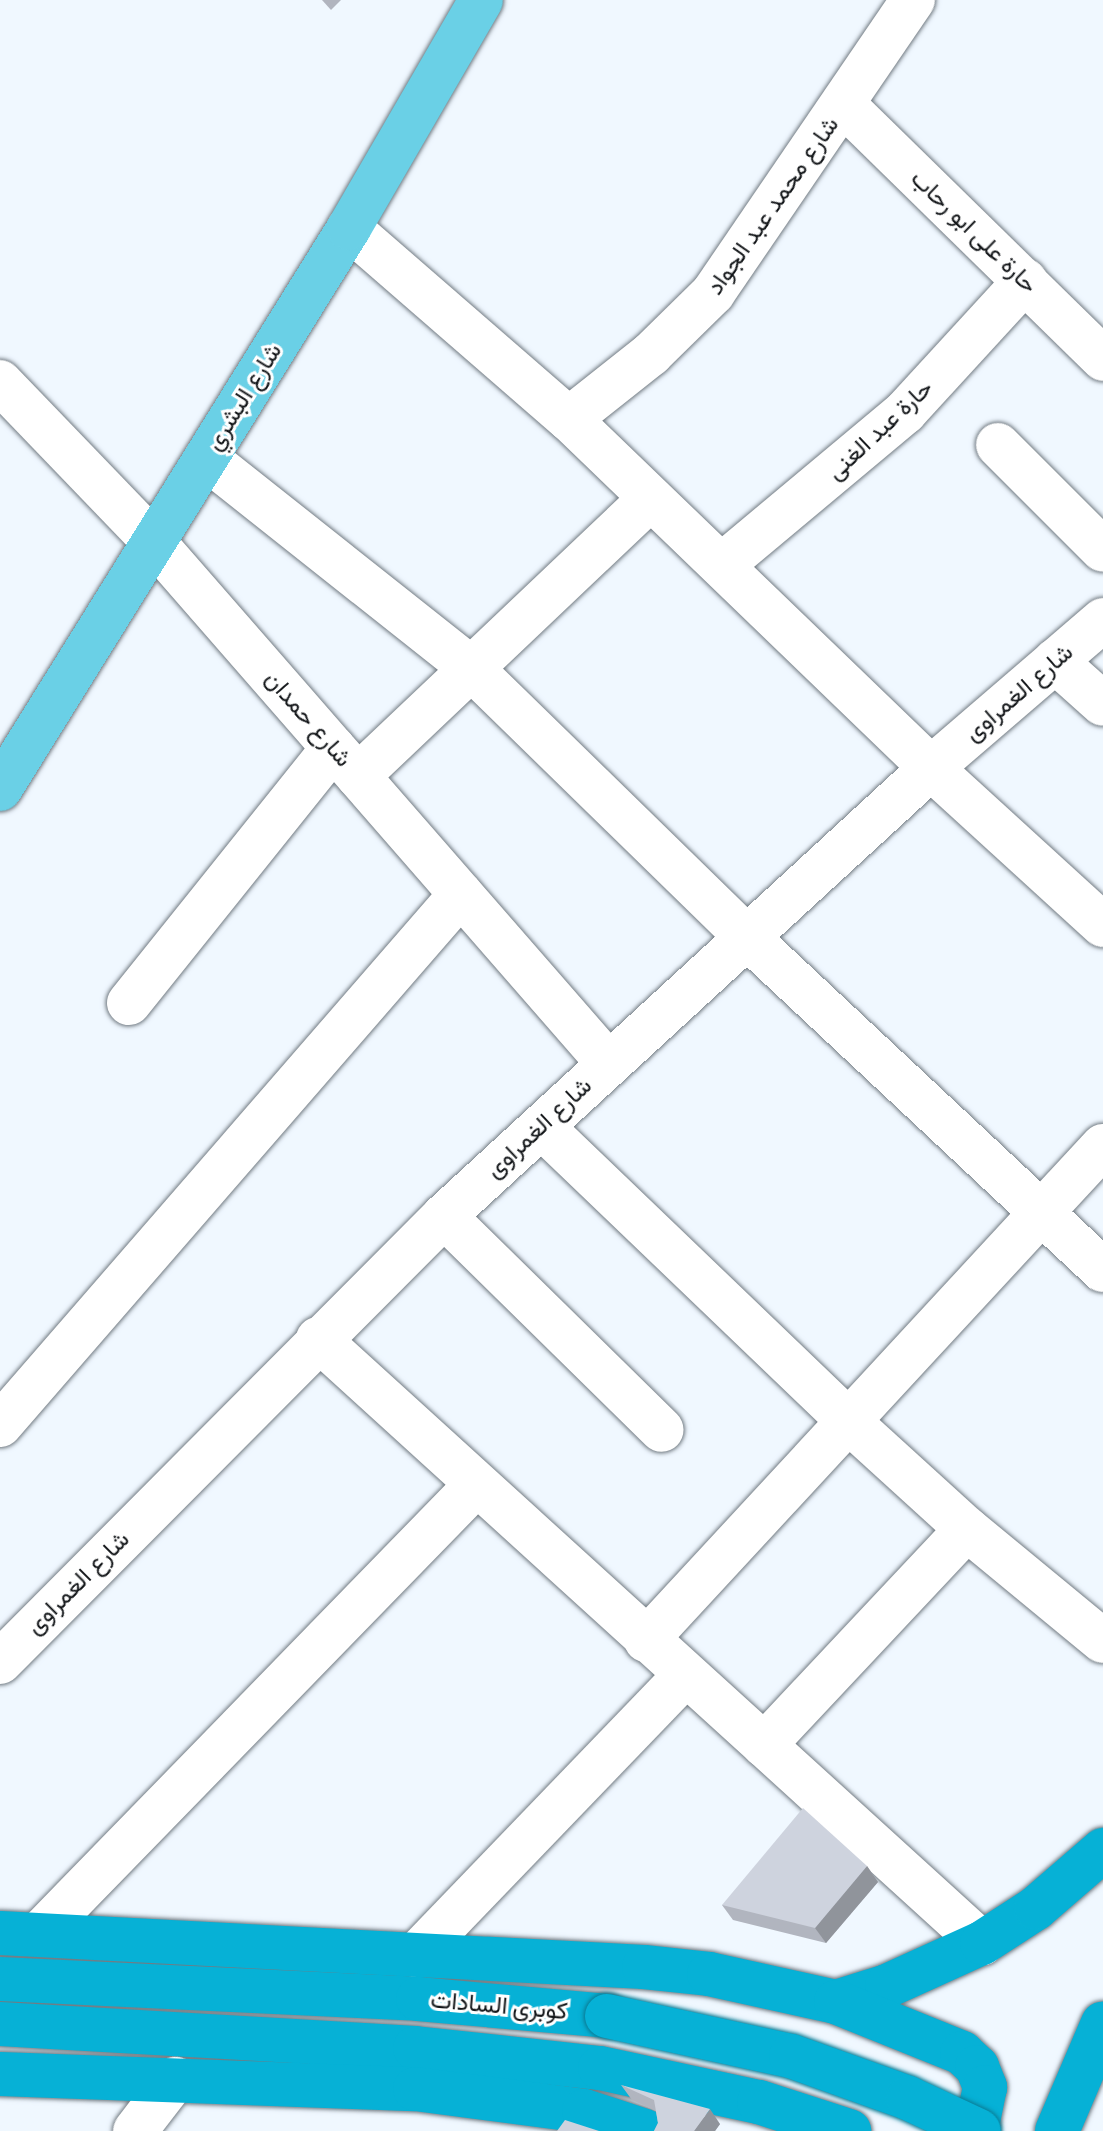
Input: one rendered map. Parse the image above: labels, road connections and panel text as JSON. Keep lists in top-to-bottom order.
{
  "streets": {
    "highway": ["كوبرى السادات"],
    "main road": ["شارع البشري"],
    "street": [
      "شارع محمد عبد الجواد",
      "حارة على ابو رحاب",
      "حارة عبد الغنى",
      "شارع الغمراوى",
      "شارع حمدان"
    ]
  },
  "crossings": [
    ["شارع محمد عبد الجواد", "حارة على ابو رحاب"],
    ["حارة على ابو رحاب", "حارة عبد الغنى"],
    ["شارع البشري", "شارع حمدان"],
    ["شارع الغمراوى", "شارع حمدان"]
  ]
}
